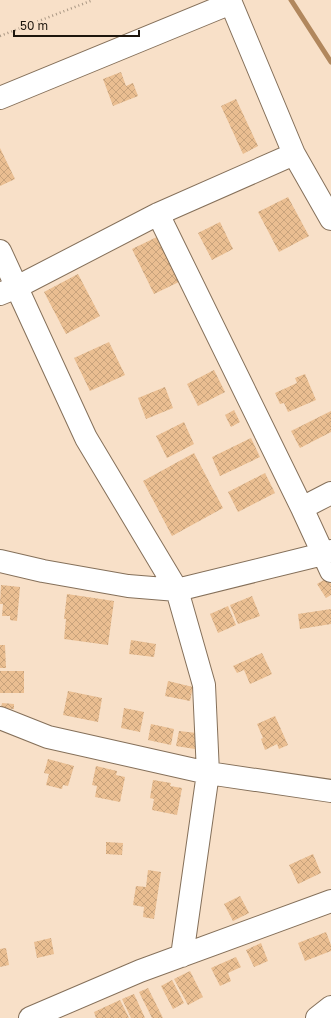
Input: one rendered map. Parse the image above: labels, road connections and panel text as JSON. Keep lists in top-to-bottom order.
{
  "scale_bar": "50 m"
}
